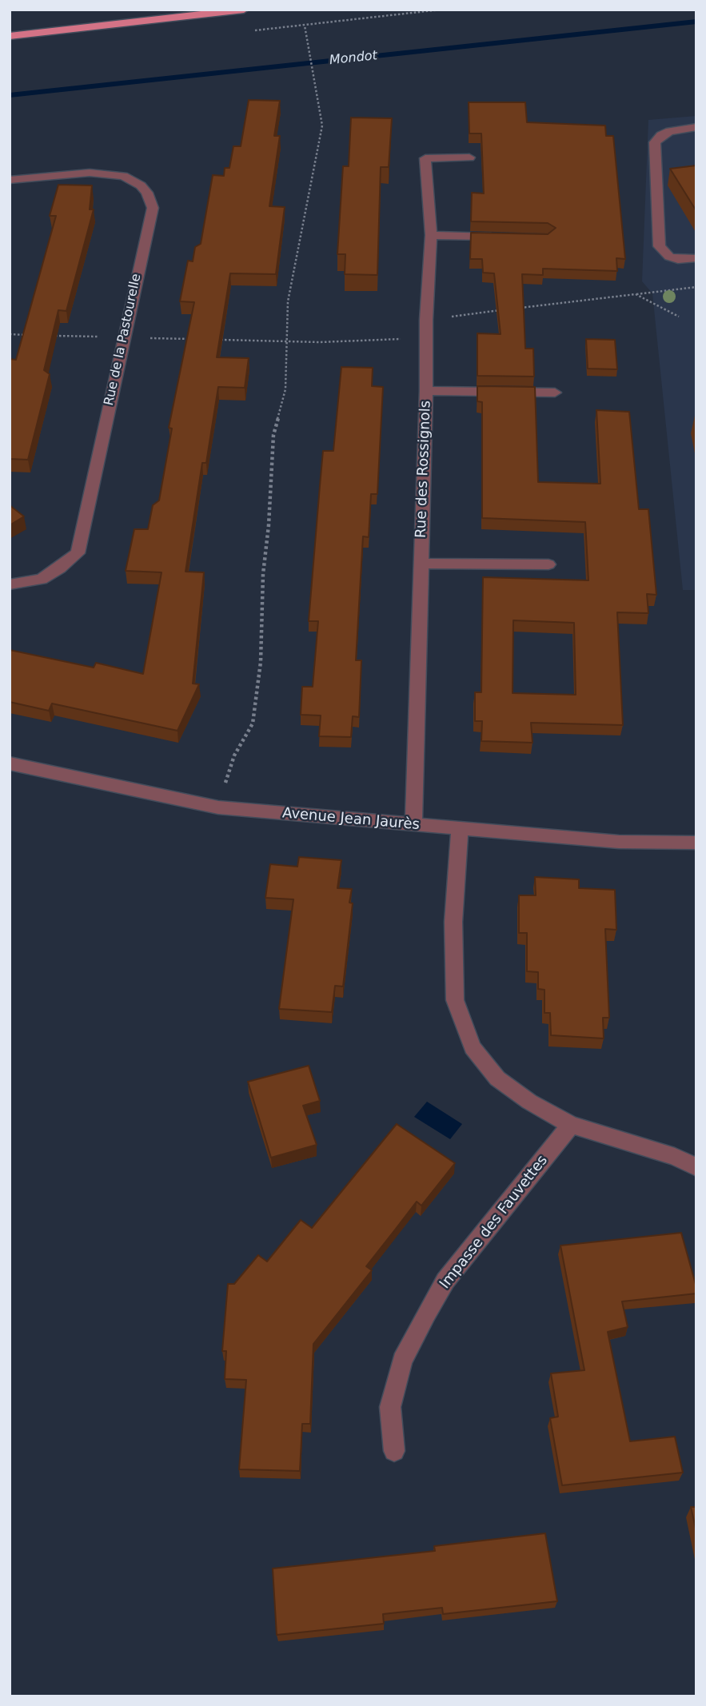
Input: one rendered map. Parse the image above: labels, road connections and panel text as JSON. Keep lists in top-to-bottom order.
{
  "streets": {
    "street": [
      "Rue de la Pastourelle",
      "Rue des Rossignols",
      "Avenue Jean Jaurès",
      "Impasse des Fauvettes"
    ]
  },
  "crossings": [
    ["Rue des Rossignols", "Avenue Jean Jaurès"]
  ],
  "water": ["Mondot"]
}
